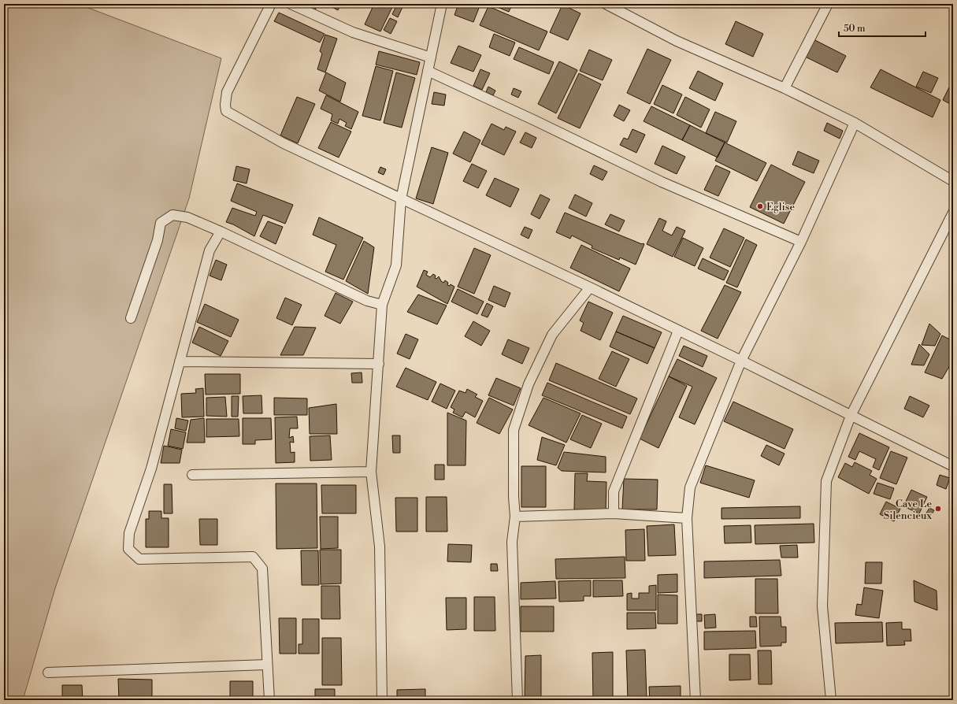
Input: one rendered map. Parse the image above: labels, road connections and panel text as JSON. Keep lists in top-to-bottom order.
{
  "places": ["Eglise", "Cave Le Silencieux"],
  "scale_bar": "50 m"
}
